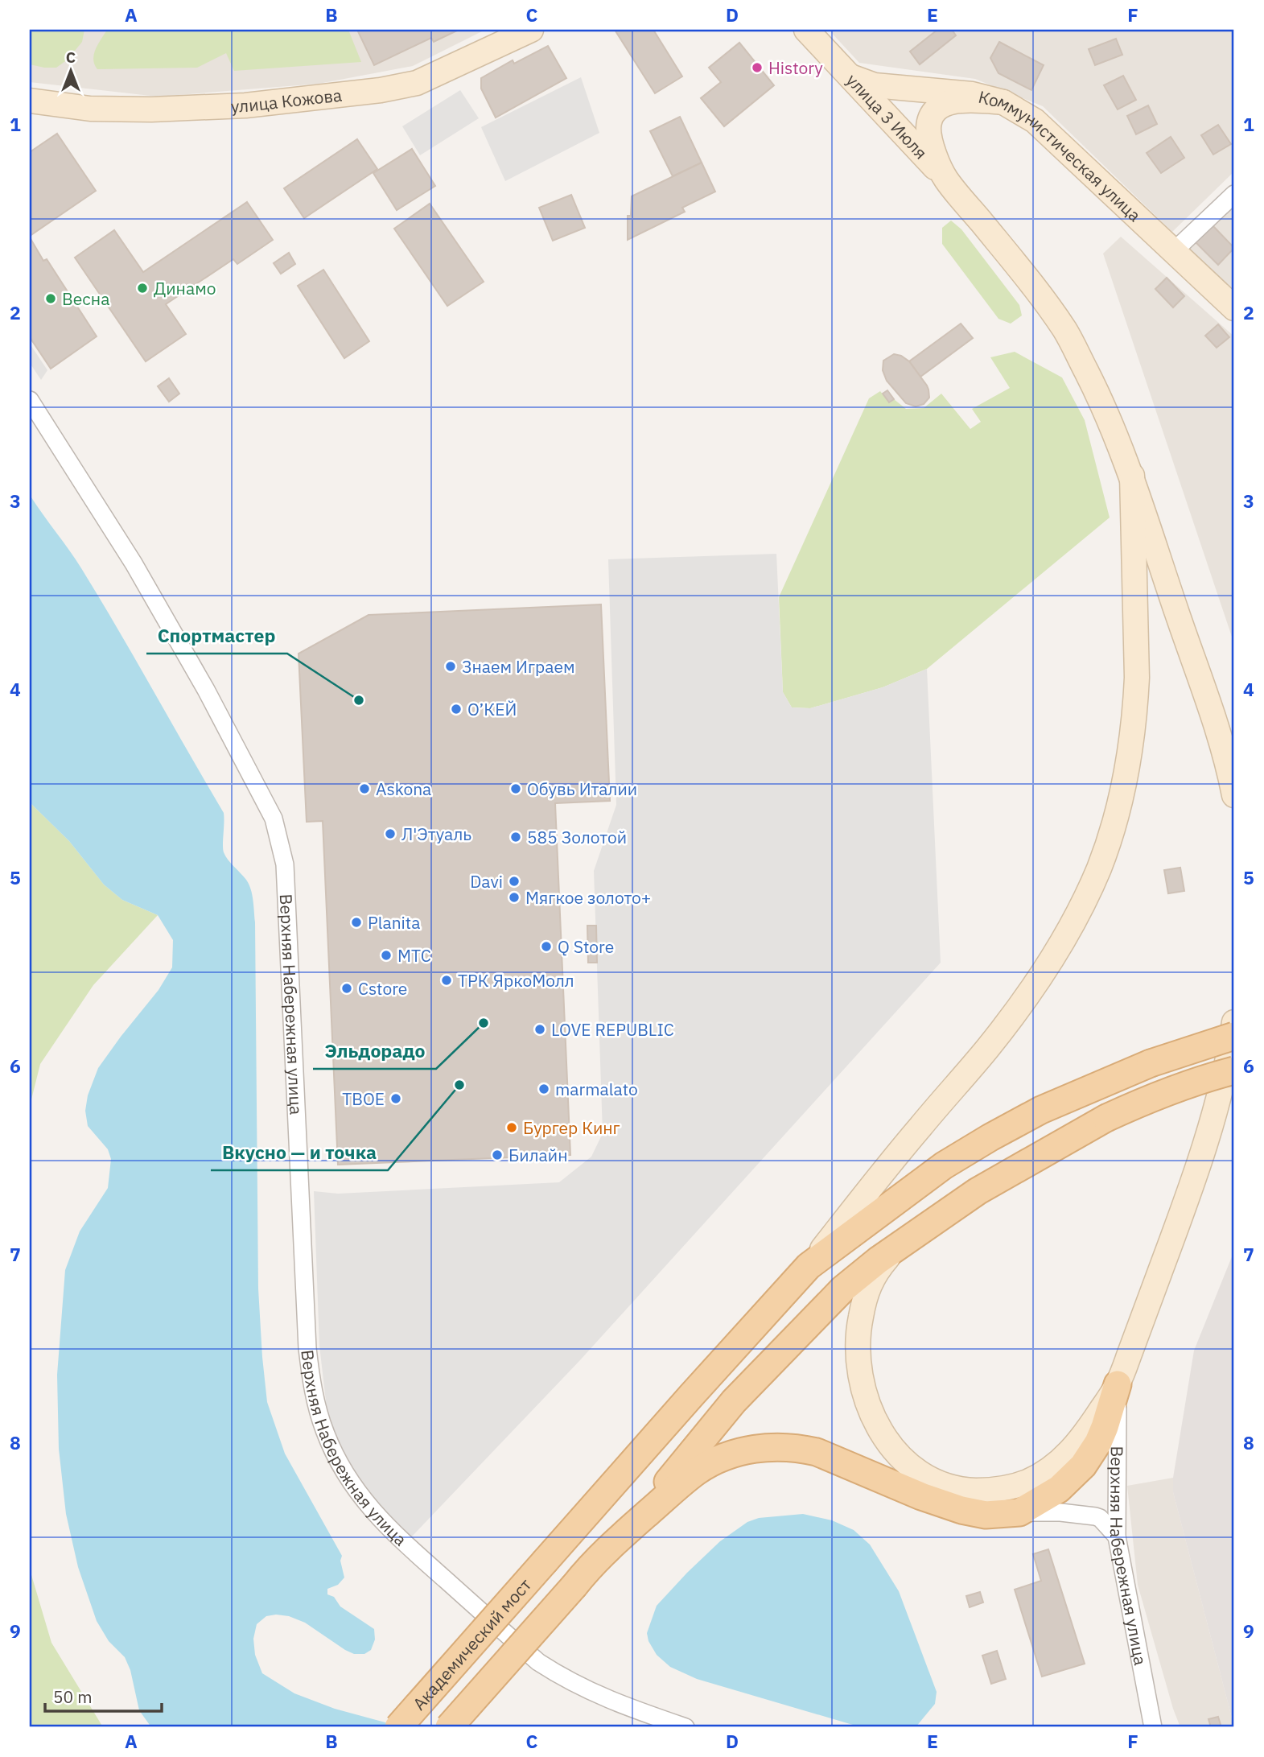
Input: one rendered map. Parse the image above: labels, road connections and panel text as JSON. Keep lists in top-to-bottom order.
{
  "streets": {
    "main road": [
      "улица Кожова",
      "улица 3 Июля",
      "Коммунистическая улица",
      "Академический мост"
    ],
    "street": ["Верхняя Набережная улица"]
  },
  "crossings": [
    ["улица 3 Июля", "Коммунистическая улица"]
  ],
  "places": [
    "History",
    "Динамо",
    "Весна",
    "Знаем Играем",
    "Спортмастер",
    "О’КЕЙ",
    "Askona",
    "Обувь Италии",
    "Л'Этуаль",
    "585 Золотой",
    "Davi",
    "Мягкое золото+",
    "Planita",
    "Q Store",
    "МТС",
    "ТРК ЯркоМолл",
    "Cstore",
    "Эльдорадо",
    "LOVE REPUBLIC",
    "Вкусно — и точка",
    "marmalato",
    "ТВОЕ",
    "Бургер Кинг",
    "Билайн"
  ],
  "scale_bar": "50 m",
  "north": "top",
  "grid": {
    "columns": [
      "A",
      "B",
      "C",
      "D",
      "E",
      "F"
    ],
    "rows": [
      "1",
      "2",
      "3",
      "4",
      "5",
      "6",
      "7",
      "8",
      "9"
    ]
  }
}
